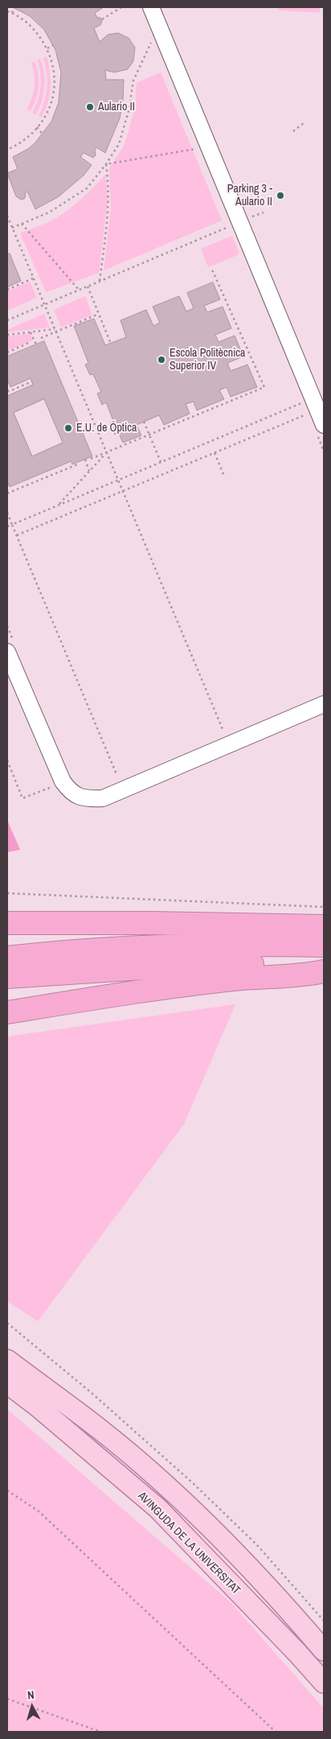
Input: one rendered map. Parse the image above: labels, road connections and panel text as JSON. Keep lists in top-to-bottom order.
{
  "streets": {
    "main road": ["AVINGUDA DE LA UNIVERSITAT"]
  },
  "places": [
    "Aulario II",
    "Parking 3 - Aulario II",
    "Escola Politècnica Superior IV",
    "E.U. de Óptica"
  ],
  "north": "top"
}
